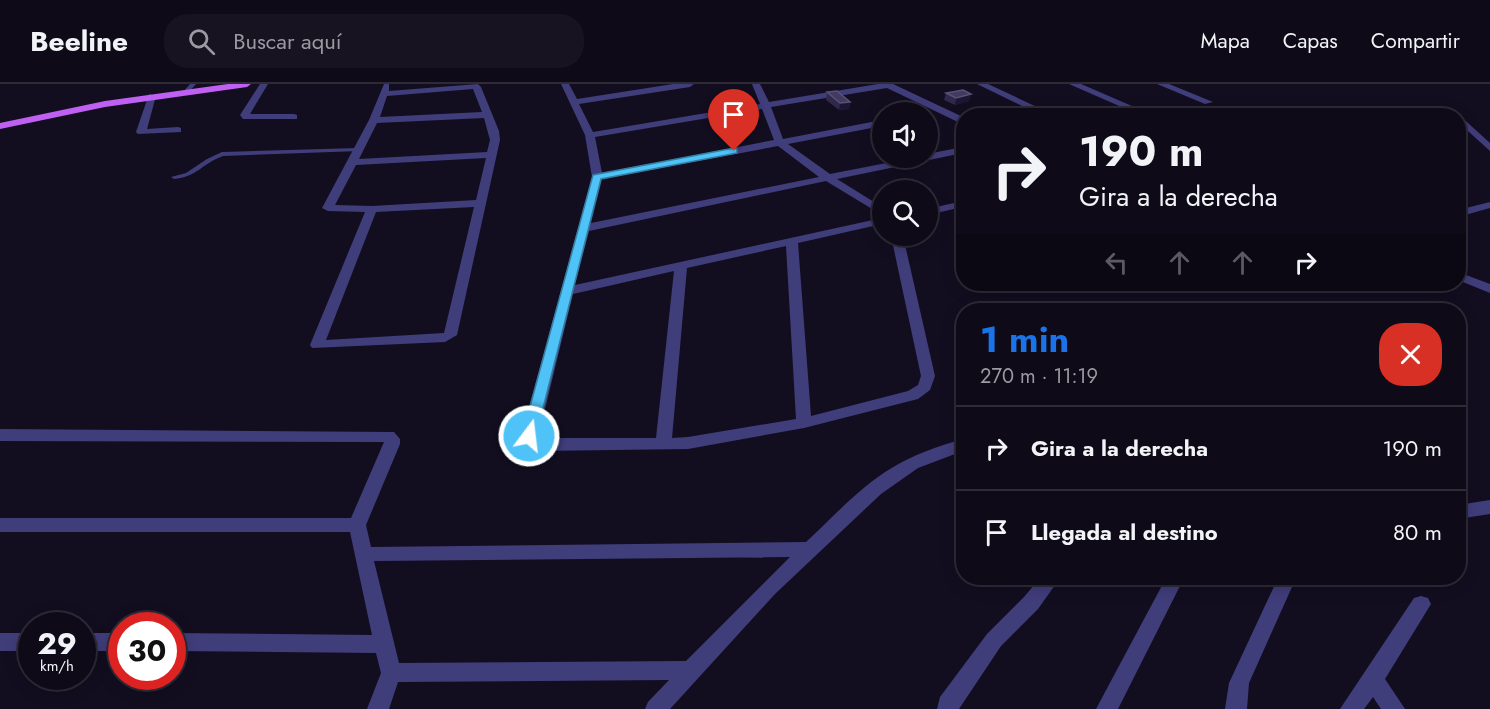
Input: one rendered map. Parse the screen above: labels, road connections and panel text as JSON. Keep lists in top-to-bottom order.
{
  "page": {
    "header": "Beeline",
    "search": "Buscar aquí",
    "nav": ["Mapa", "Capas", "Compartir"],
    "turn": ["190 m", "Gira a la derecha"],
    "heading": ["1 min", "270 m · 11:19"],
    "list": [
      {
        "name": "Gira a la derecha",
        "value": "190 m"
      },
      {
        "name": "Llegada al destino",
        "value": "80 m"
      }
    ],
    "speed": "29 km/h",
    "limit": "30"
  }
}
